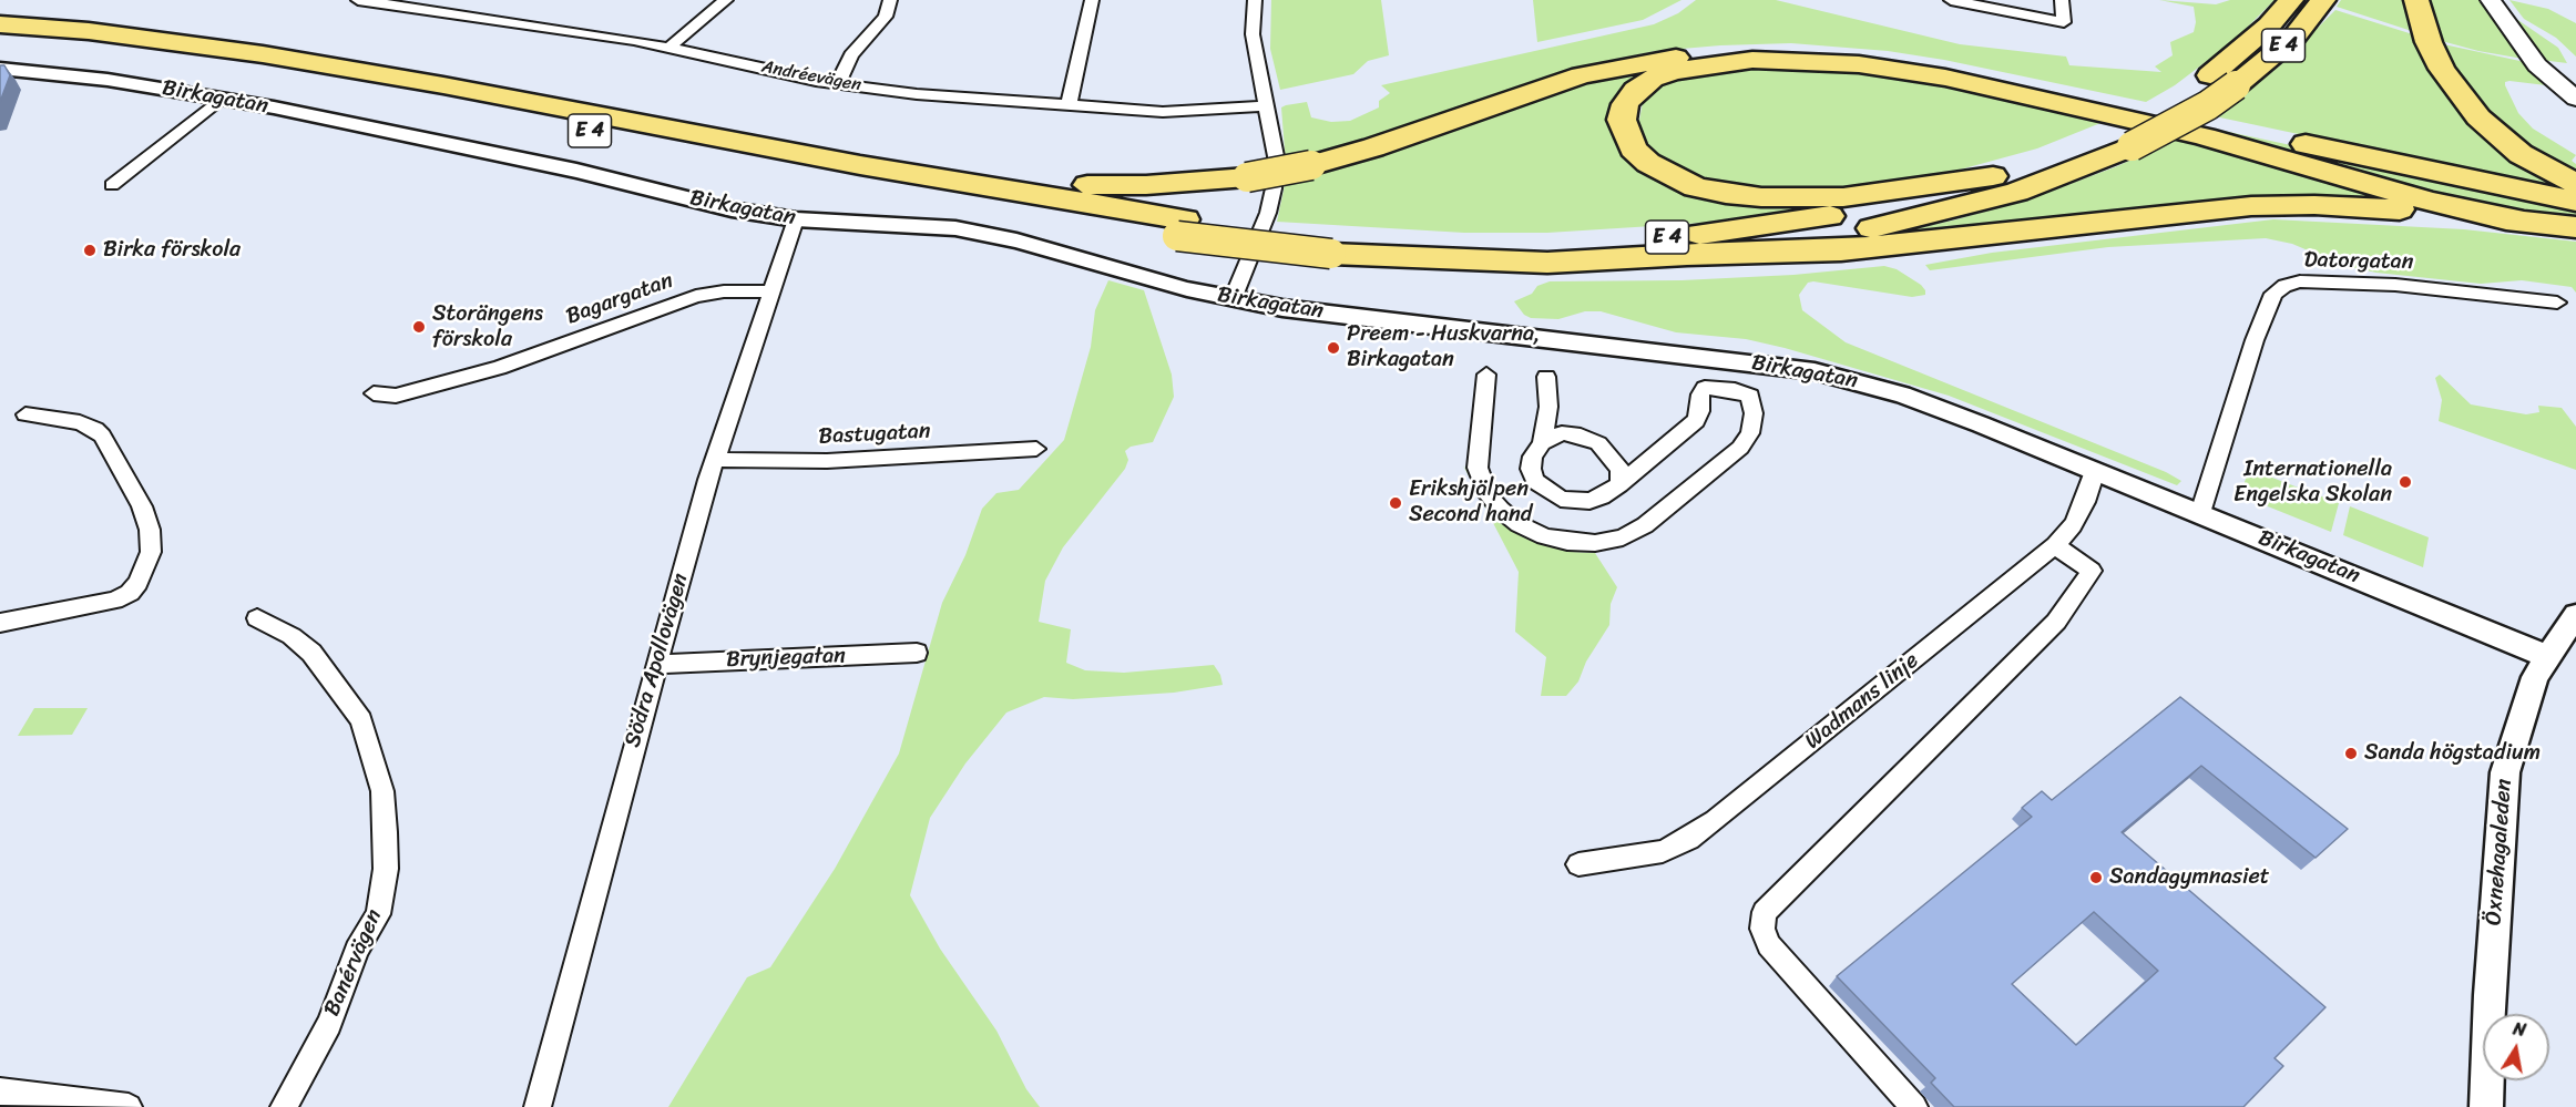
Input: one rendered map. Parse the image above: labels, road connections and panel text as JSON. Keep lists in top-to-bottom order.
{
  "streets": {
    "highway": ["E 4"],
    "street": [
      "Andréevägen",
      "Birkagatan",
      "Datorgatan",
      "Bagargatan",
      "Bastugatan",
      "Brynjegatan",
      "Södra Apollovägen",
      "Wadmans linje",
      "Öxnehagaleden",
      "Banérvägen"
    ]
  },
  "crossings": [
    ["Birkagatan", "Datorgatan"],
    ["Birkagatan", "Södra Apollovägen"],
    ["Birkagatan", "Wadmans linje"],
    ["Birkagatan", "Öxnehagaleden"],
    ["Bagargatan", "Södra Apollovägen"],
    ["Bastugatan", "Södra Apollovägen"],
    ["Brynjegatan", "Södra Apollovägen"]
  ],
  "places": [
    "Birka förskola",
    "Storängens förskola",
    "Preem - Huskvarna, Birkagatan",
    "Internationella Engelska Skolan",
    "Erikshjälpen Second hand",
    "Sanda högstadium",
    "Sandagymnasiet"
  ],
  "north": "top"
}
